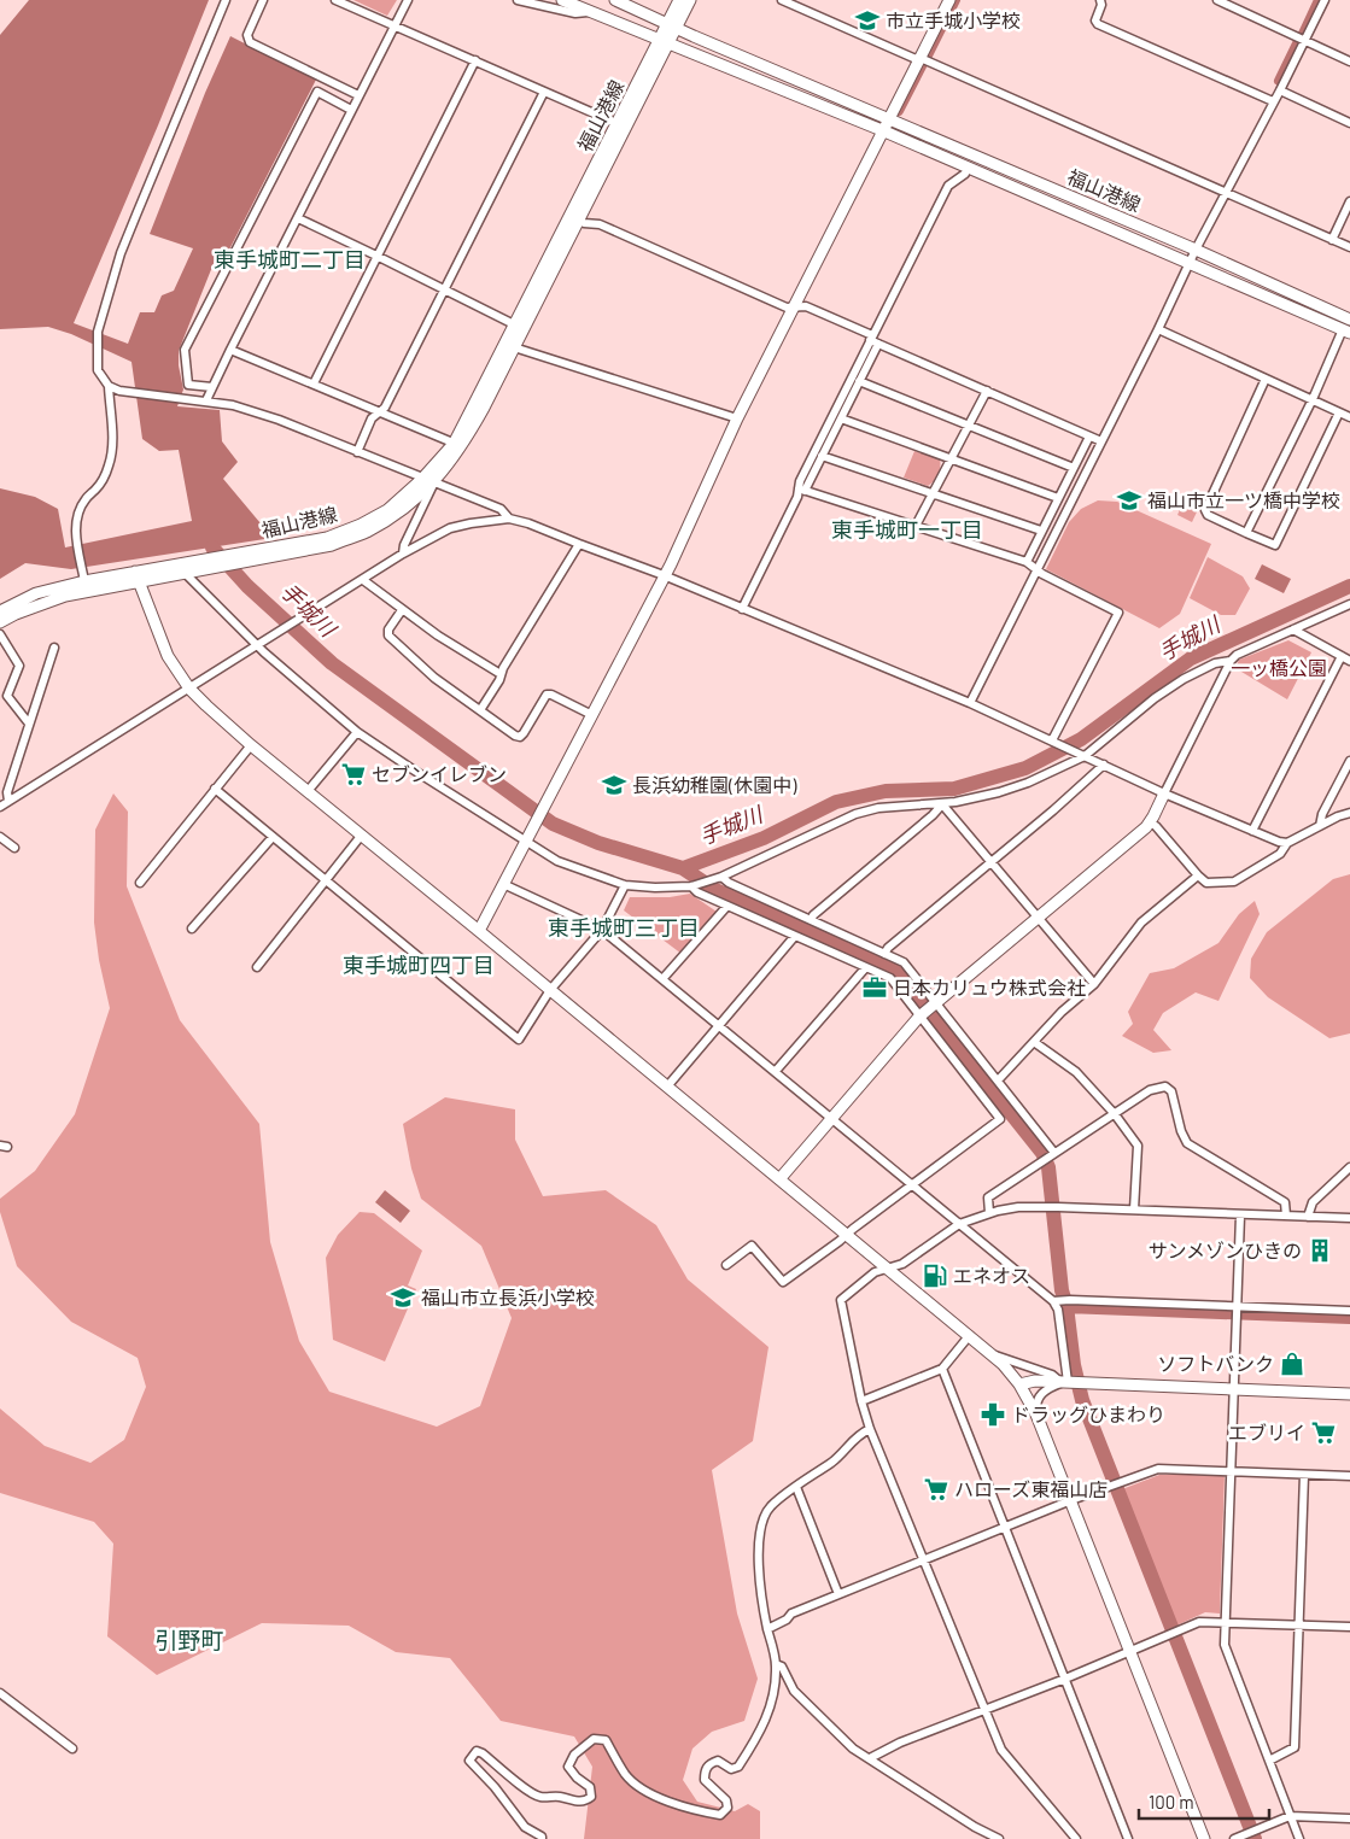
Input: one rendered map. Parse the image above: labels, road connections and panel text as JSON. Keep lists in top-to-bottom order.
{
  "streets": {
    "street": ["福山港線"]
  },
  "districts": [
    "東手城町二丁目",
    "東手城町一丁目",
    "東手城町三丁目",
    "東手城町四丁目",
    "引野町"
  ],
  "water": ["手城川"],
  "parks": ["一ッ橋公園"],
  "places": {
    "school or university": [
      "市立手城小学校",
      "福山市立一ツ橋中学校",
      "長浜幼稚園(休園中)",
      "福山市立長浜小学校"
    ],
    "supermarket": ["セブンイレブン", "エブリイ", "ハローズ東福山店"],
    "office": ["日本カリュウ株式会社"],
    "building": ["サンメゾンひきの"],
    "fuel station": ["エネオス"],
    "shop": ["ソフトバンク"],
    "pharmacy": ["ドラッグひまわり"]
  },
  "scale_bar": "100 m"
}
